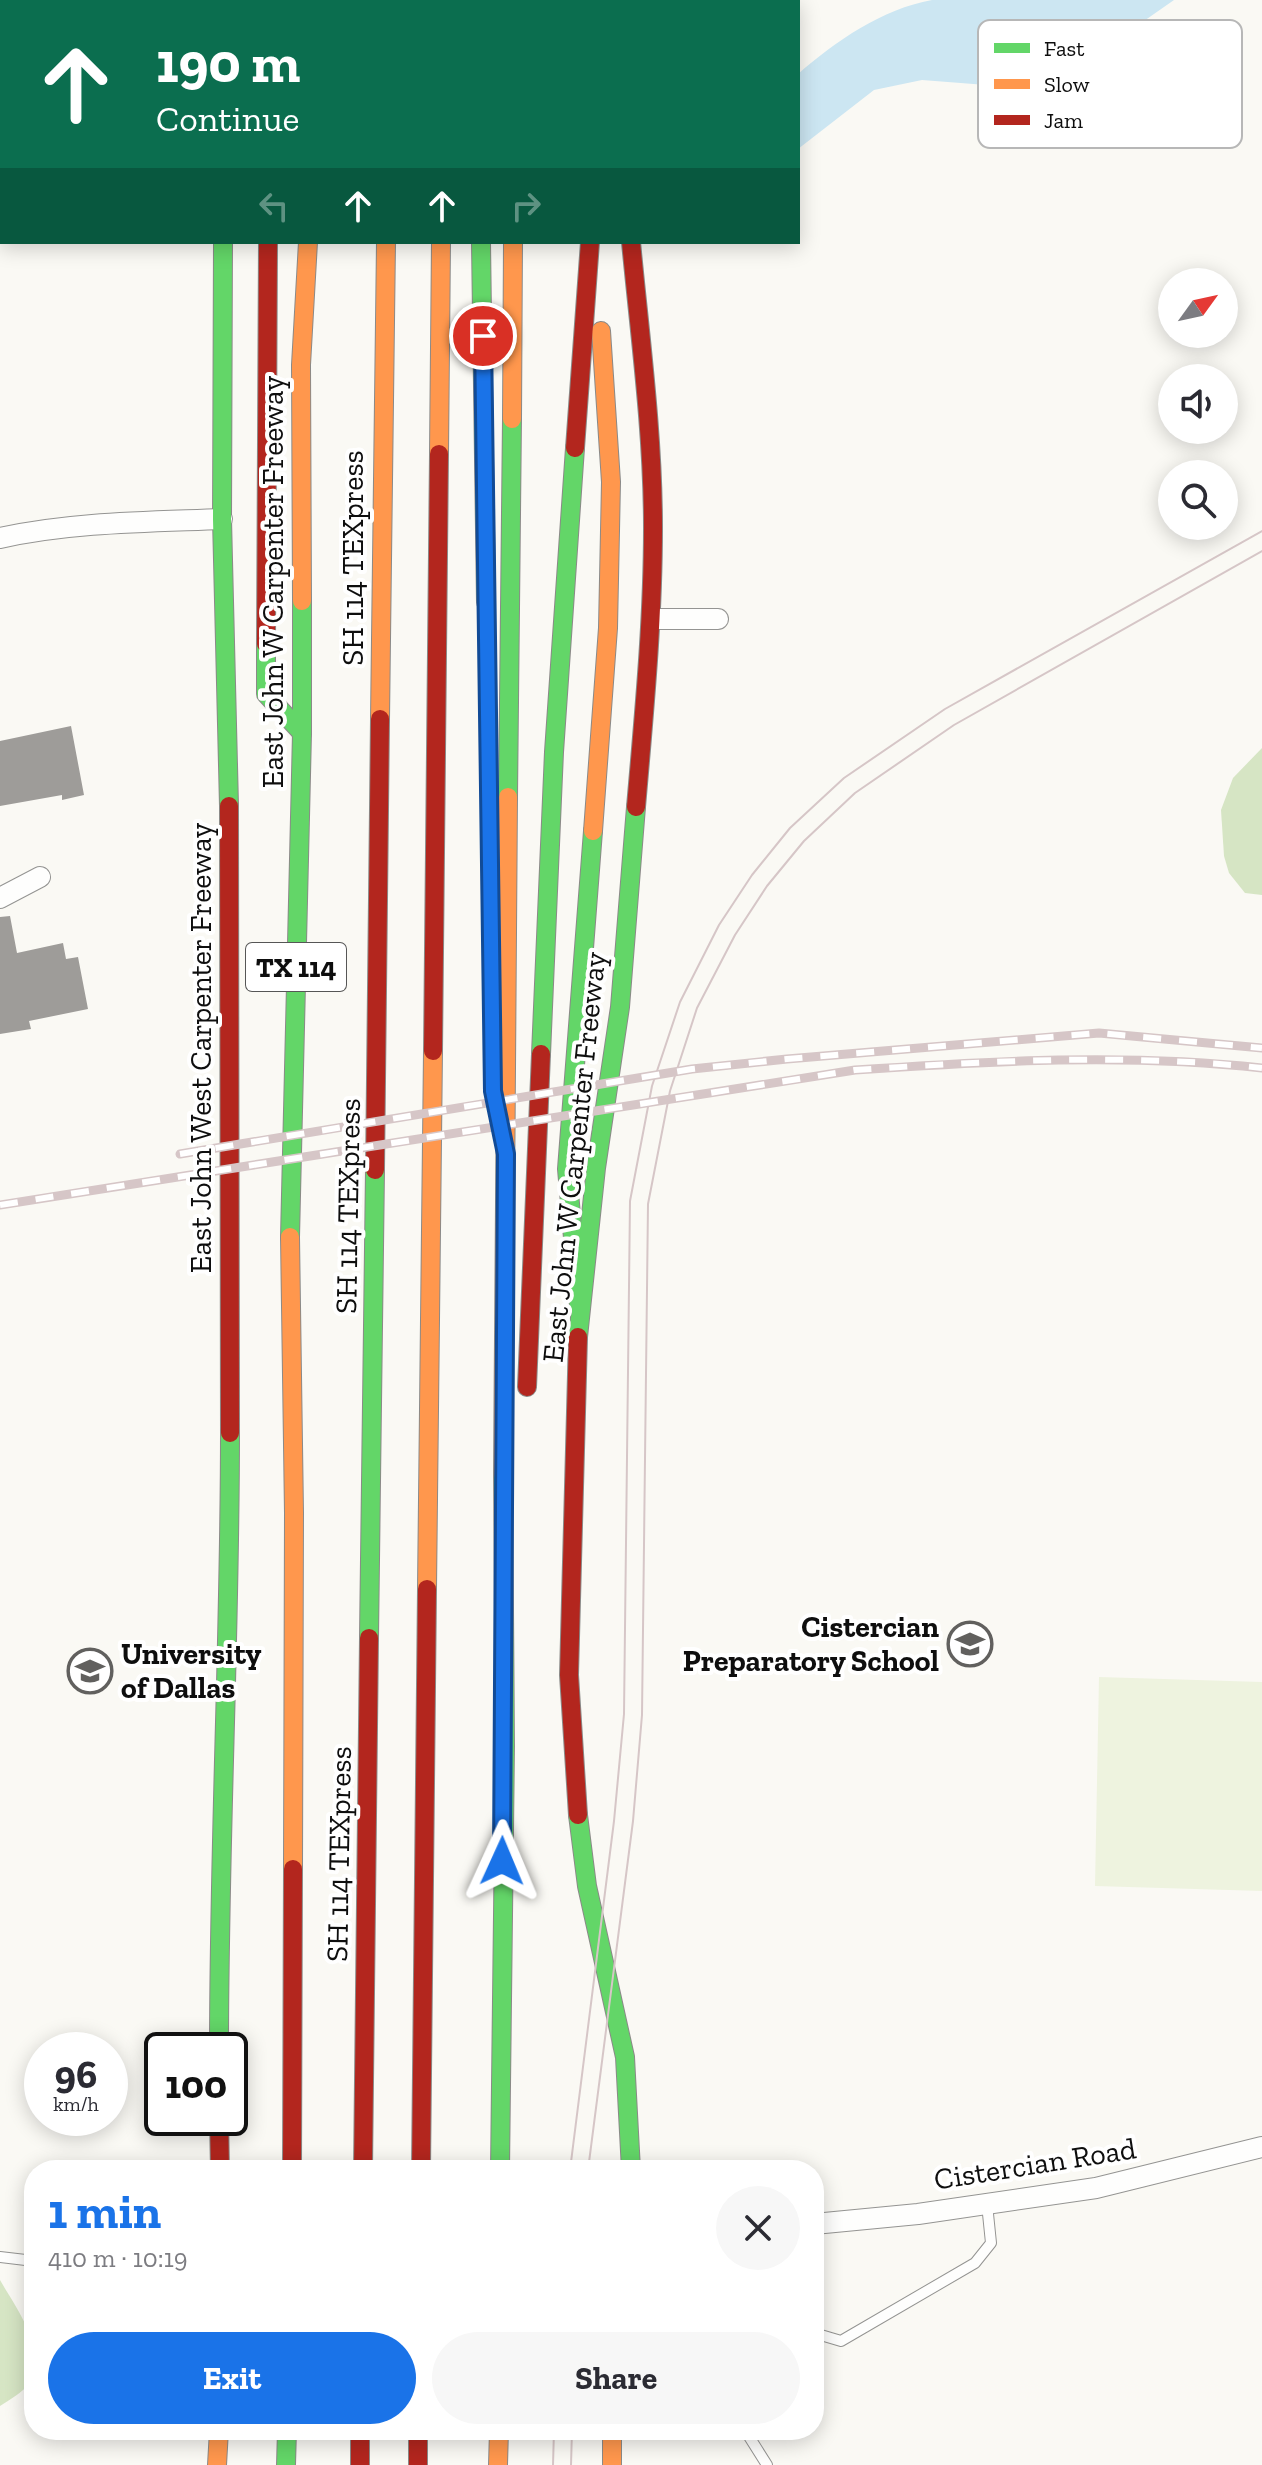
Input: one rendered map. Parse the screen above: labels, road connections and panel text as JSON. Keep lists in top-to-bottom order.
{
  "streets": {
    "main road": [
      "SH 114 TEXpress",
      "East John W Carpenter Freeway",
      "TX 114",
      "East John West Carpenter Freeway"
    ],
    "street": ["Cistercian Road"]
  },
  "crossings": [
    ["East John W Carpenter Freeway", "East John West Carpenter Freeway"]
  ],
  "places": {
    "school or university": ["Cistercian Preparatory School", "University of Dallas"]
  },
  "legend": ["Fast", "Slow", "Jam"],
  "north": "top right",
  "page": {
    "turn": ["190 m", "Continue"],
    "speed": "96 km/h",
    "limit": "100",
    "heading": ["1 min", "410 m · 10:19"],
    "buttons": ["Exit", "Share"]
  }
}
